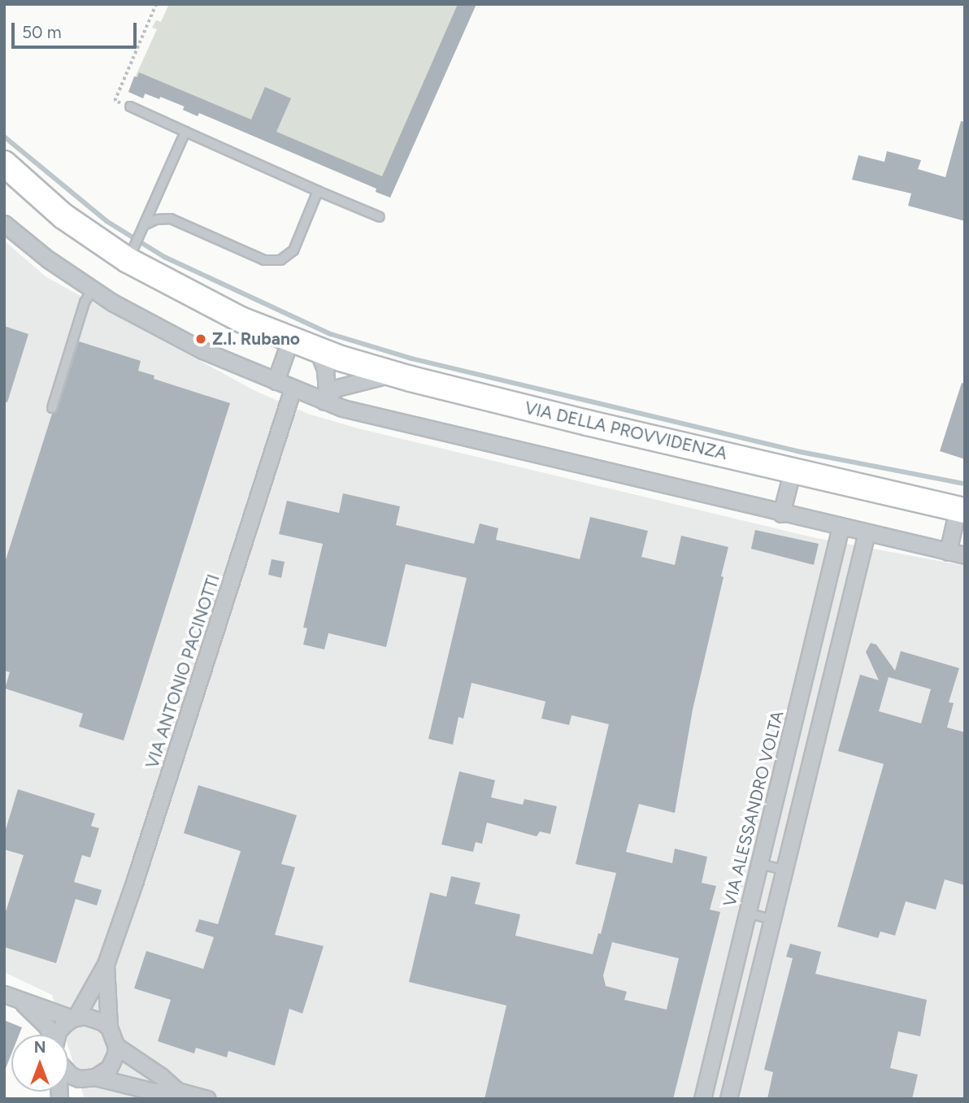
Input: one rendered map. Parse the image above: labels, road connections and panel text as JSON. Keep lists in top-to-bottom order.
{
  "streets": {
    "main road": ["VIA DELLA PROVVIDENZA"],
    "street": ["VIA ANTONIO PACINOTTI", "VIA ALESSANDRO VOLTA"]
  },
  "places": ["Z.I. Rubano"],
  "scale_bar": "50 m",
  "north": "top"
}
